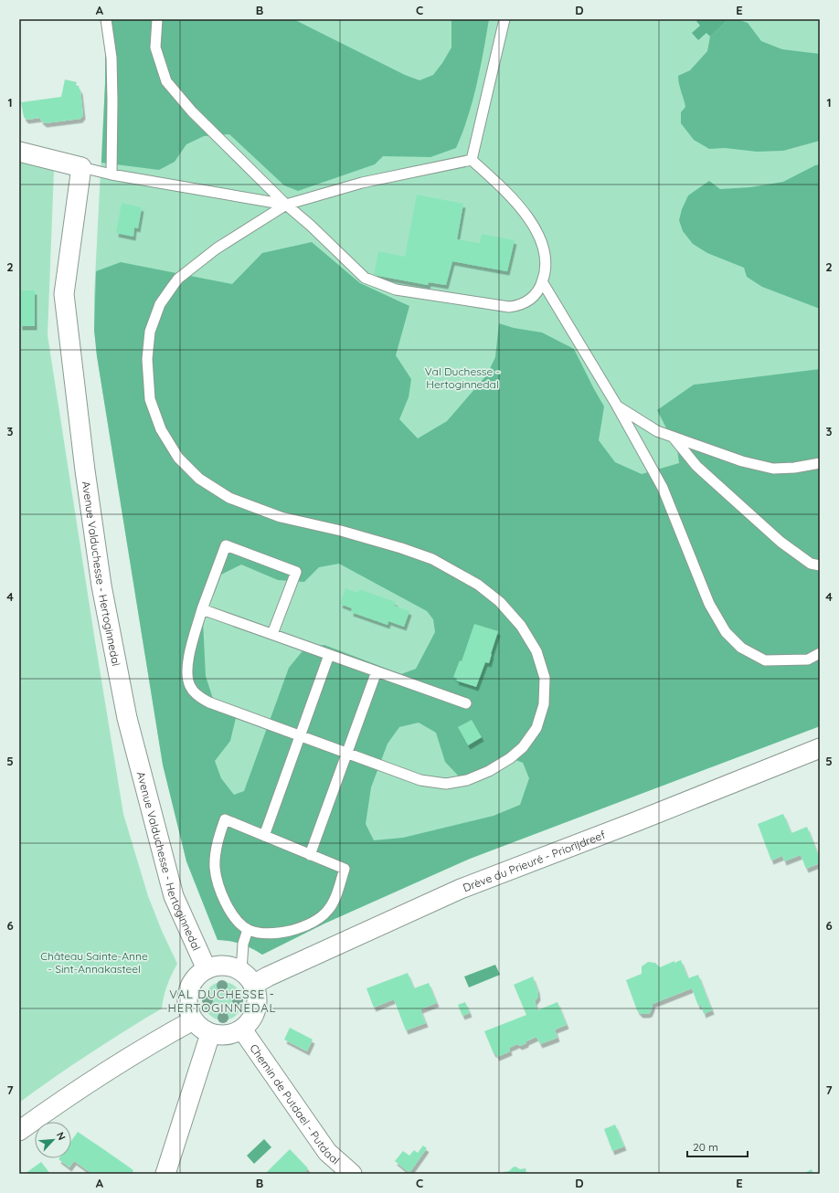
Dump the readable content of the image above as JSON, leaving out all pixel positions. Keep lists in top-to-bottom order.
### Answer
{
  "streets": {
    "street": ["Avenue Valduchesse - Hertoginnedal", "Drève du Prieuré - Priorijdreef", "Chemin de Putdael - Putdaal"]
  },
  "crossings": [
    ["Avenue Valduchesse - Hertoginnedal", "Drève du Prieuré - Priorijdreef"],
    ["Avenue Valduchesse - Hertoginnedal", "Chemin de Putdael - Putdaal"],
    ["Drève du Prieuré - Priorijdreef", "Chemin de Putdael - Putdaal"]
  ],
  "districts": ["VAL DUCHESSE - HERTOGINNEDAL"],
  "parks": ["Val Duchesse - Hertoginnedal", "Château Sainte-Anne - Sint-Annakasteel"],
  "scale_bar": "20 m",
  "north": "top right",
  "grid": {
    "columns": [
      "A",
      "B",
      "C",
      "D",
      "E"
    ],
    "rows": [
      "1",
      "2",
      "3",
      "4",
      "5",
      "6",
      "7"
    ]
  }
}
